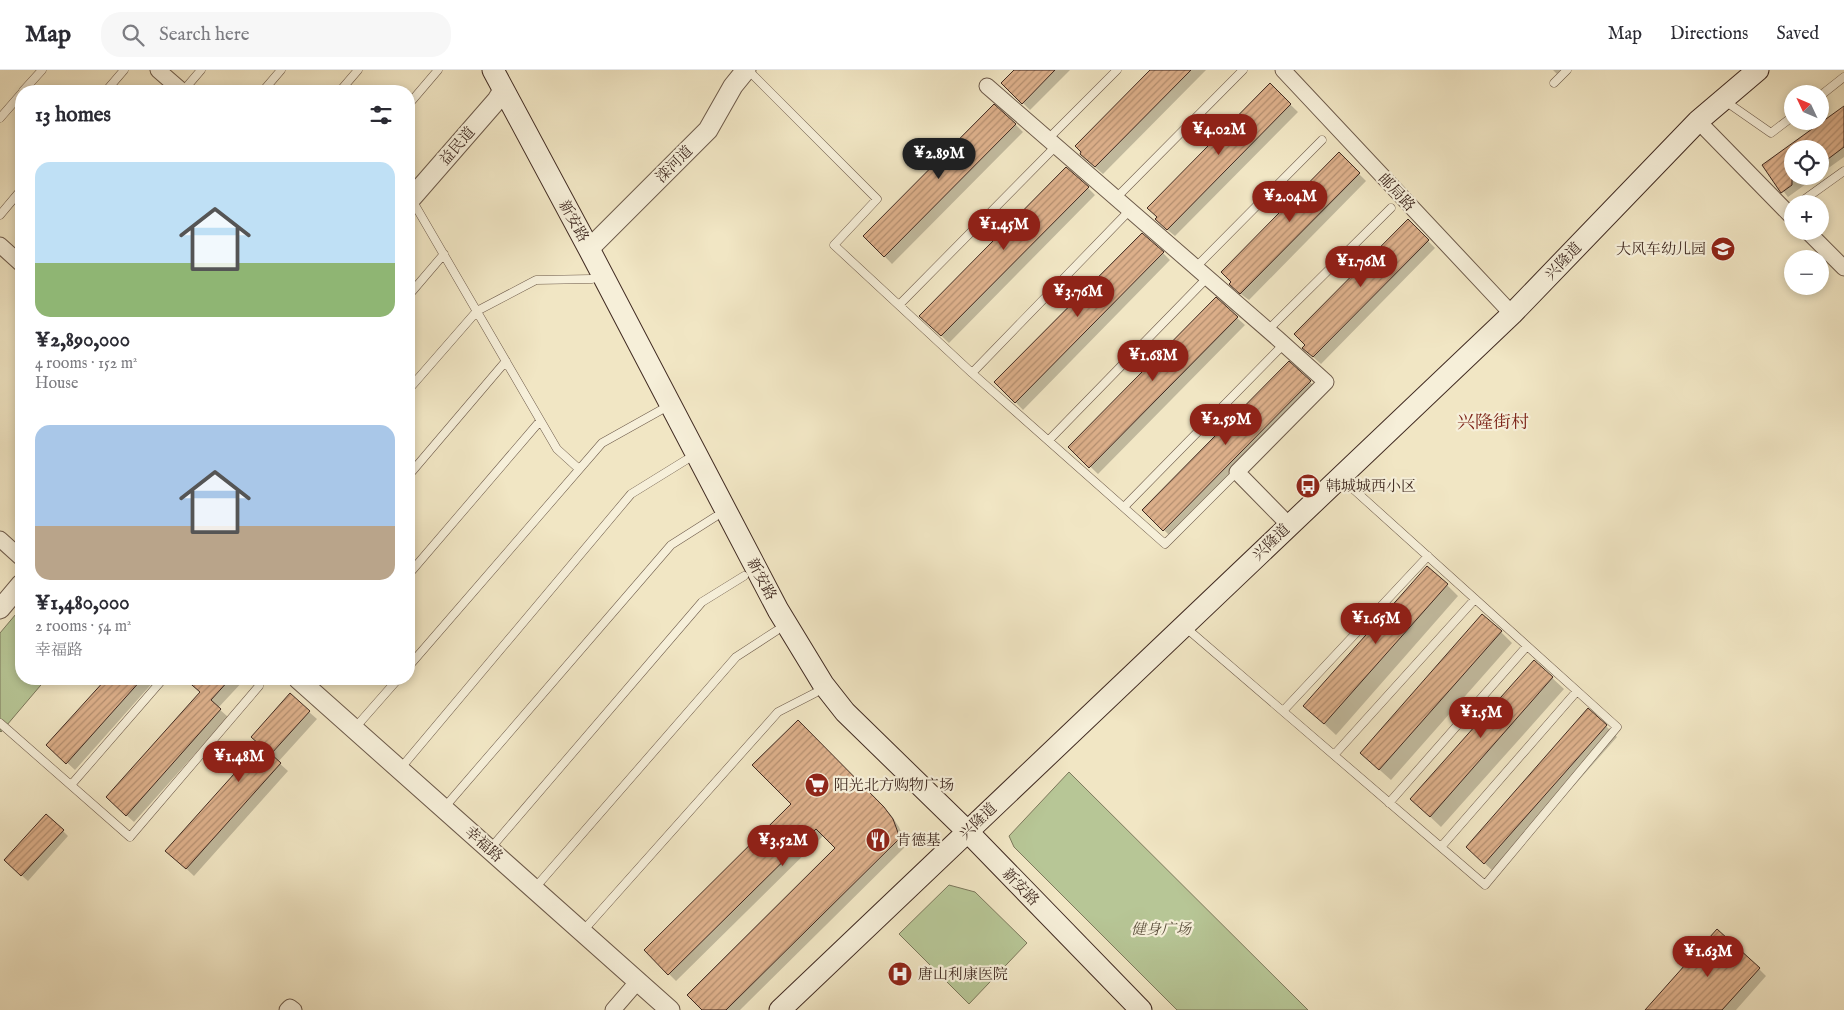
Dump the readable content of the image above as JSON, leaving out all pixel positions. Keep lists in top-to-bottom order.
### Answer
{
  "streets": {
    "main road": ["新安路", "兴隆道"],
    "street": [
      "益民道",
      "滦河道",
      "邮局路",
      "幸福路"
    ]
  },
  "crossings": [
    ["益民道", "新安路"],
    ["滦河道", "新安路"],
    ["邮局路", "兴隆道"],
    ["新安路", "兴隆道"]
  ],
  "districts": ["兴隆街村"],
  "parks": ["健身广场"],
  "places": {
    "school or university": ["大风车幼儿园"],
    "bus stop": ["韩城城西小区"],
    "supermarket": ["阳光北方购物广场"],
    "restaurant": ["肯德基"],
    "hospital": ["唐山利康医院"]
  },
  "north": "top left",
  "page": {
    "header": "Map",
    "search": "Search here",
    "nav": ["Map", "Directions", "Saved"],
    "map_buttons": ["+", "−"],
    "heading": "13 homes",
    "price": [
      "¥4.02M",
      "¥2.89M",
      "¥2.04M",
      "¥1.45M",
      "¥1.76M",
      "¥3.76M",
      "¥1.68M",
      "¥2.59M",
      "¥1.65M",
      "¥1.5M",
      "¥1.48M",
      "¥3.52M",
      "¥1.63M"
    ],
    "list": [
      {
        "name": "¥2,890,000",
        "note": "4 rooms · 152 m² · House"
      },
      {
        "name": "¥1,480,000",
        "note": "2 rooms · 54 m² · 幸福路"
      }
    ]
  }
}
